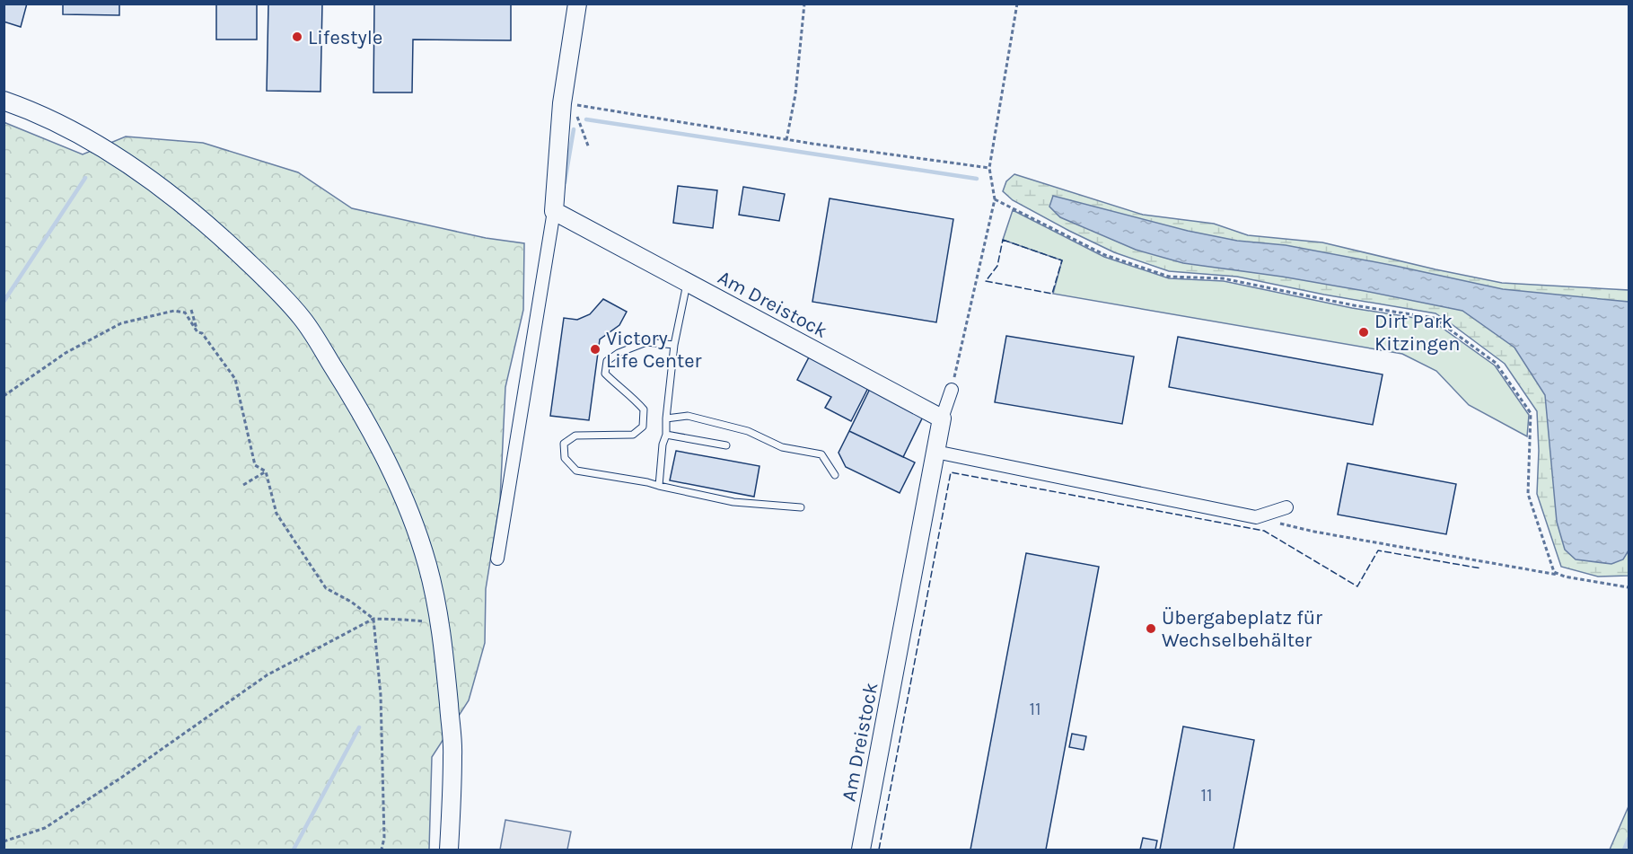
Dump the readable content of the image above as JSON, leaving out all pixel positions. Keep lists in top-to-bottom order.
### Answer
{
  "streets": {
    "street": ["Am Dreistock"]
  },
  "places": [
    "Lifestyle",
    "Dirt Park Kitzingen",
    "Victory Life Center",
    "Übergabeplatz für Wechselbehälter"
  ],
  "house_numbers": ["11", "11"]
}
